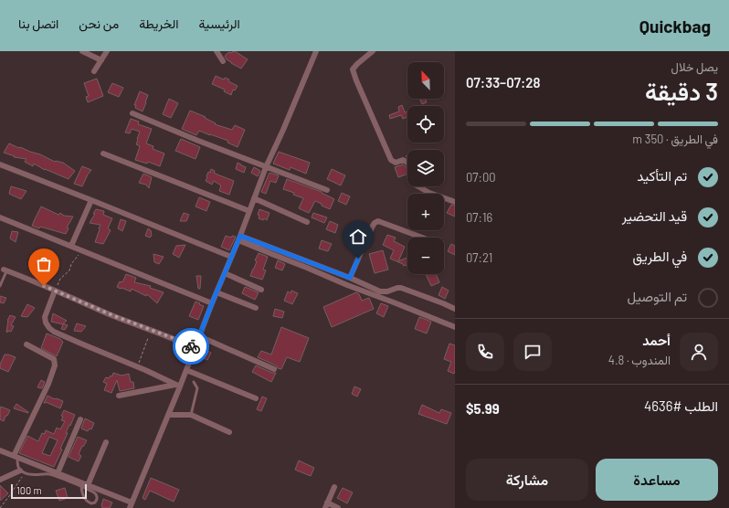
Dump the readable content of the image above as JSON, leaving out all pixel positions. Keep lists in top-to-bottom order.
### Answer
{
  "scale_bar": "100 m",
  "north": "top left",
  "page": {
    "header": "Quickbag",
    "nav": [
      "الرئيسية",
      "الخريطة",
      "من نحن",
      "اتصل بنا"
    ],
    "heading": ["3 دقيقة", "يصل خلال", "07:28–07:33"],
    "panel": [
      "أحمد",
      "المندوب · 4.8",
      "الطلب #4636",
      "$5.99"
    ],
    "map_buttons": ["+", "−"],
    "bar": "في الطريق · 350 m",
    "list": [
      ["تم التأكيد", "07:00"],
      ["قيد التحضير", "07:16"],
      ["في الطريق", "07:21"],
      "تم التوصيل"
    ],
    "buttons": ["مساعدة", "مشاركة"],
    "scale": "100 m"
  }
}
